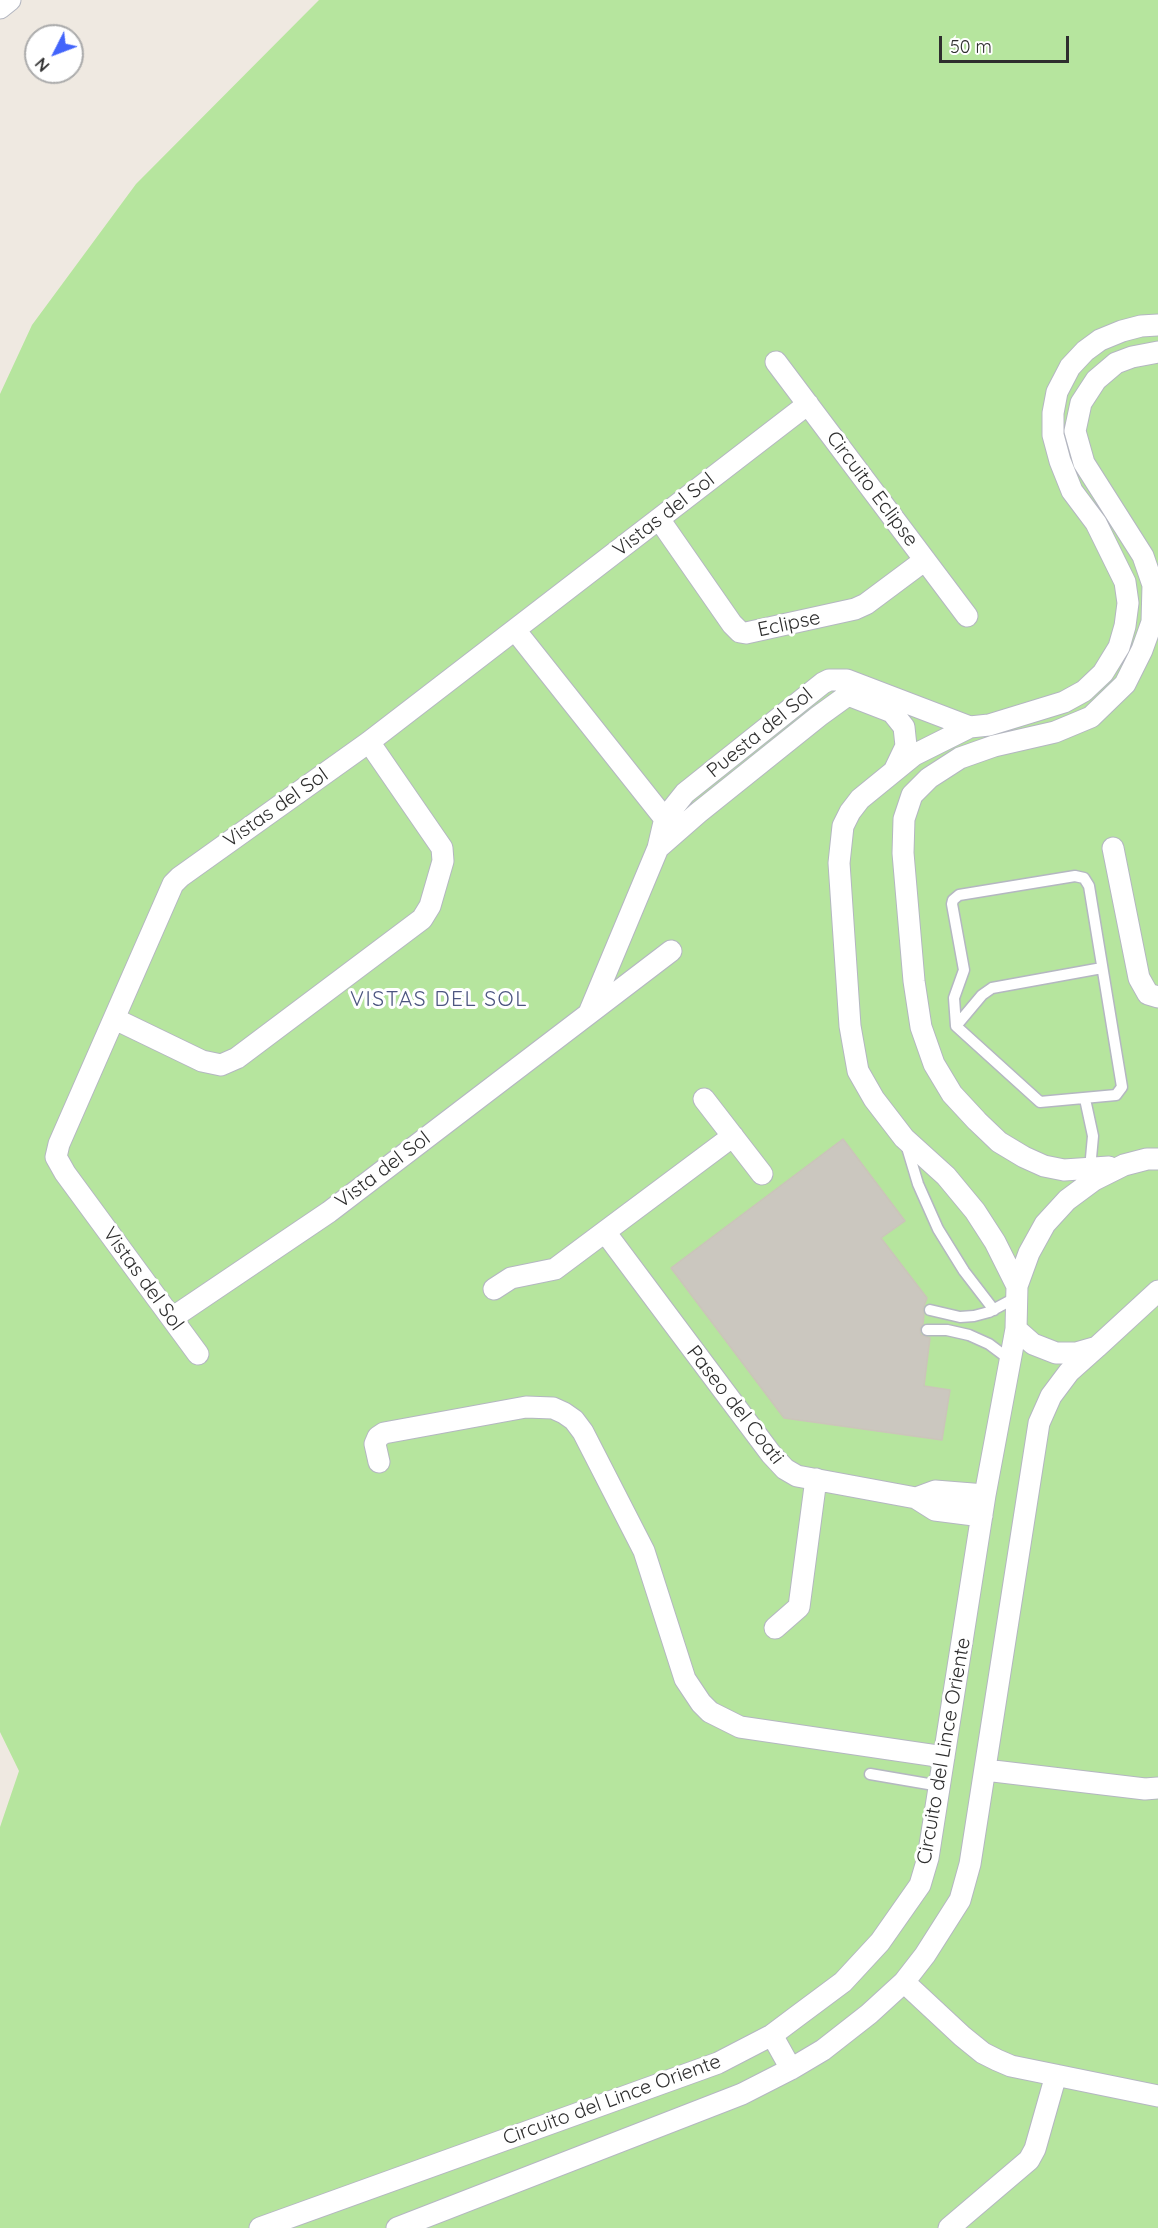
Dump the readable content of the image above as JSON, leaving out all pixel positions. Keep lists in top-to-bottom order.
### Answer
{
  "streets": {
    "street": [
      "Circuito Eclipse",
      "Vistas del Sol",
      "Eclipse",
      "Puesta del Sol",
      "Vista del Sol",
      "Paseo del Coati",
      "Circuito del Lince Oriente"
    ]
  },
  "crossings": [
    ["Circuito Eclipse", "Vistas del Sol"],
    ["Circuito Eclipse", "Eclipse"],
    ["Vistas del Sol", "Eclipse"],
    ["Vistas del Sol", "Vista del Sol"],
    ["Puesta del Sol", "Vista del Sol"],
    ["Paseo del Coati", "Circuito del Lince Oriente"]
  ],
  "districts": ["VISTAS DEL SOL"],
  "scale_bar": "50 m",
  "north": "bottom left"
}
